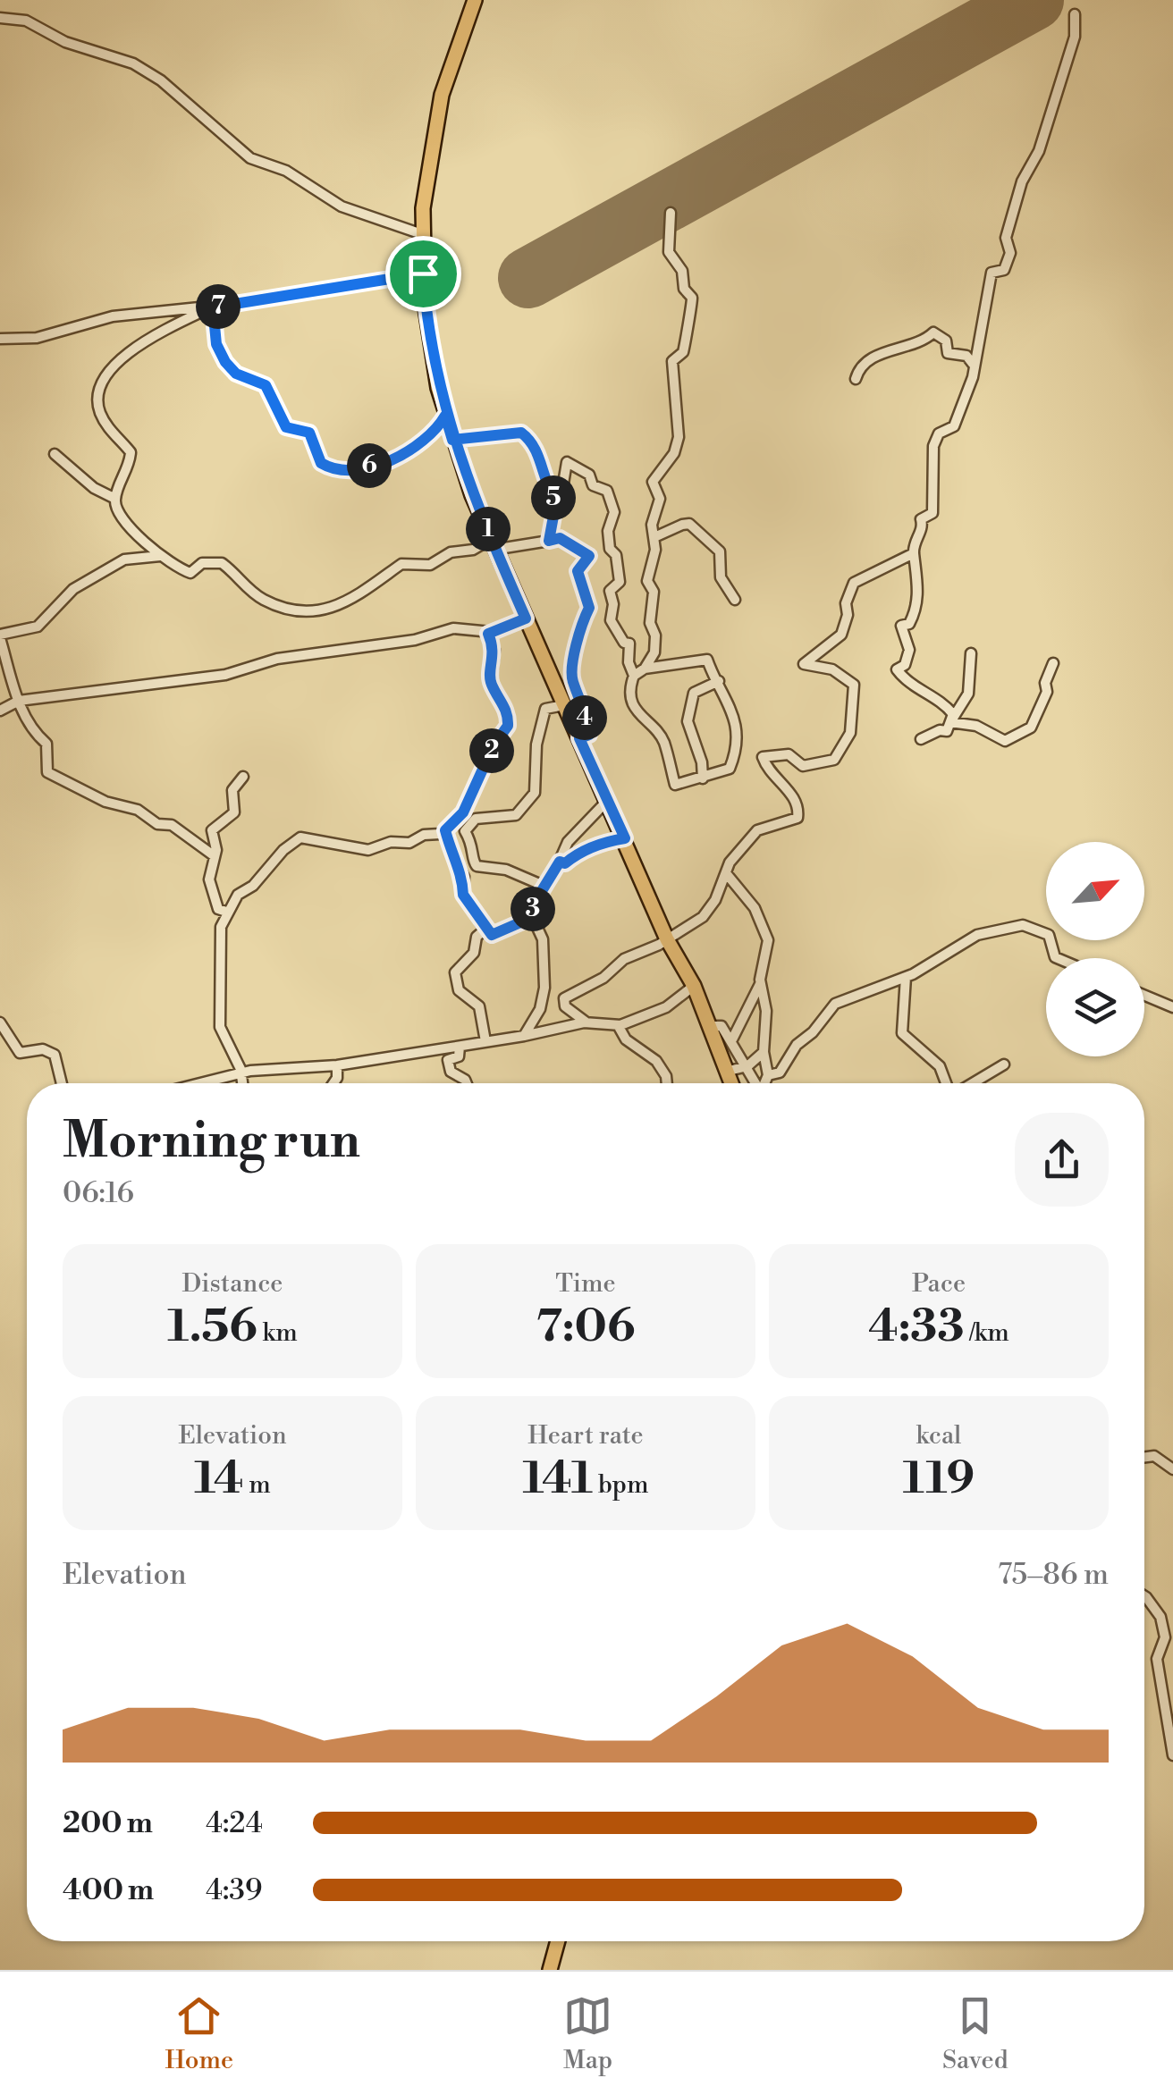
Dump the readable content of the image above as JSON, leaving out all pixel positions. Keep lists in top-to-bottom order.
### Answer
{
  "north": "top right",
  "page": {
    "pins": [
      "7",
      "6",
      "5",
      "1",
      "4",
      "2",
      "3"
    ],
    "heading": ["Morning run", "06:16"],
    "stats": [
      ["Distance", "1.56 km"],
      ["Time", "7:06"],
      ["Pace", "4:33 /km"],
      ["Elevation", "14 m"],
      ["Heart rate", "141 bpm"],
      ["kcal", "119"]
    ],
    "chart": ["Elevation", "75–86 m"],
    "list": [
      {
        "name": "200 m",
        "note": "4:24"
      },
      {
        "name": "400 m",
        "note": "4:39"
      }
    ],
    "tabs": ["Home", "Map", "Saved"]
  }
}
